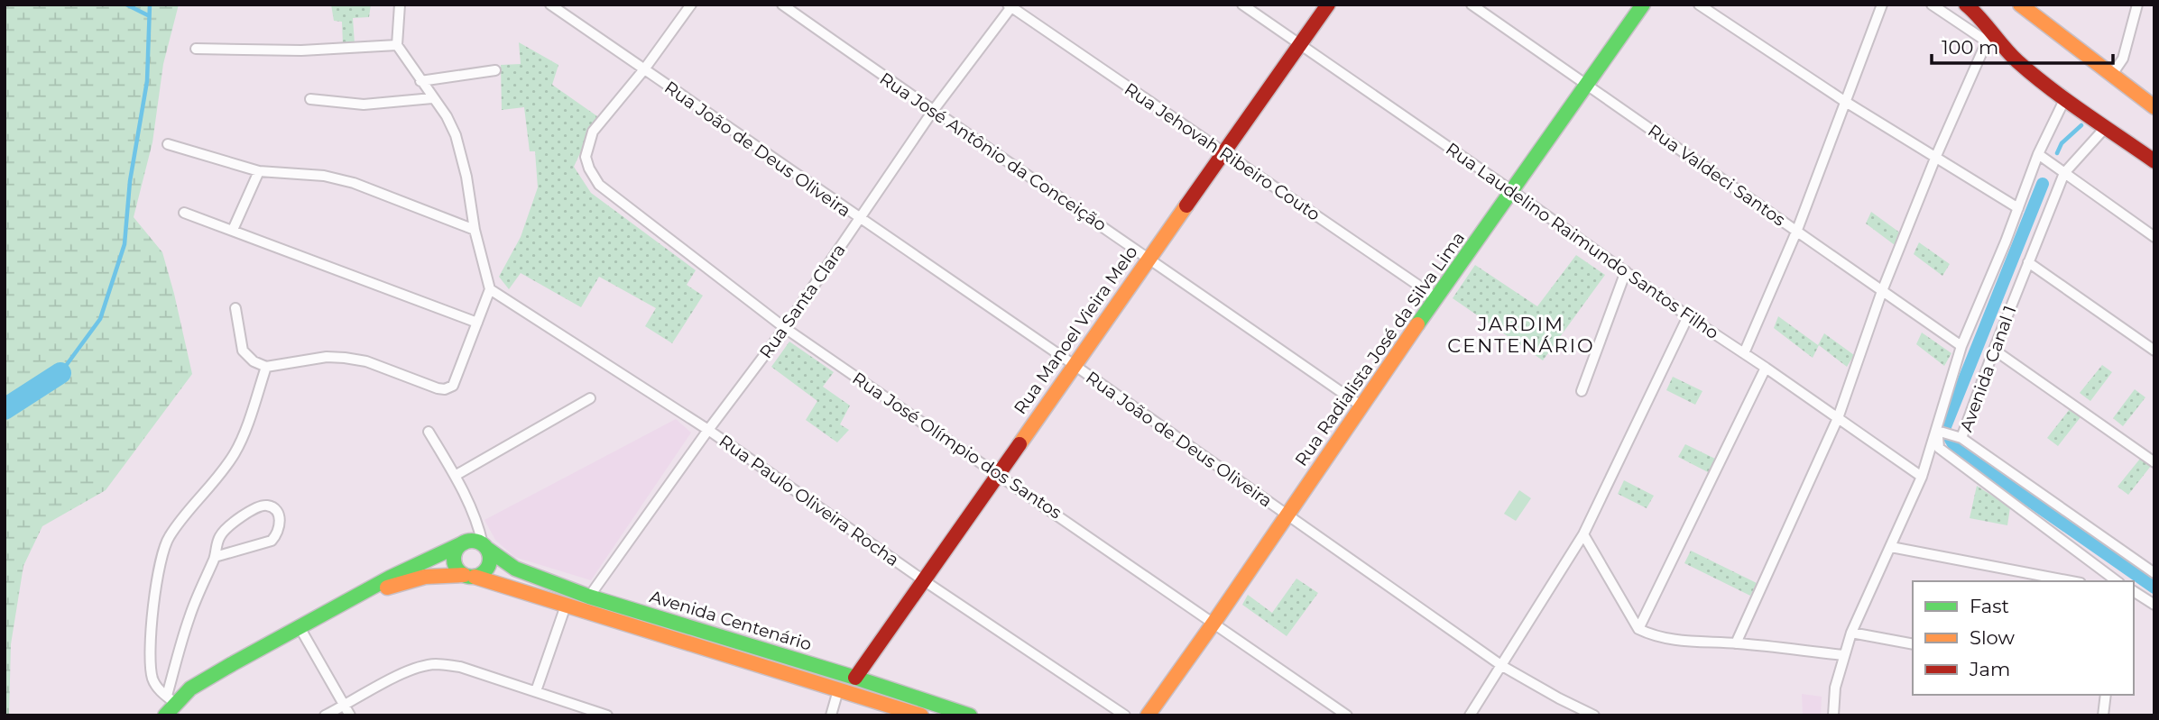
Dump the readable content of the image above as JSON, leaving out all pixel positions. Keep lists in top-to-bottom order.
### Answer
{
  "streets": {
    "street": [
      "Rua João de Deus Oliveira",
      "Rua José Antônio da Conceição",
      "Rua Jehovah Ribeiro Couto",
      "Rua Valdeci Santos",
      "Rua Laudelino Raimundo Santos Filho",
      "Rua Santa Clara",
      "Rua Manoel Vieira Melo",
      "Rua Radialista José da Silva Lima",
      "Avenida Canal 1",
      "Rua José Olímpio dos Santos",
      "Rua Paulo Oliveira Rocha",
      "Avenida Centenário"
    ]
  },
  "crossings": [
    ["Rua João de Deus Oliveira", "Rua Santa Clara"],
    ["Rua João de Deus Oliveira", "Rua Manoel Vieira Melo"],
    ["Rua João de Deus Oliveira", "Rua Radialista José da Silva Lima"],
    ["Rua João de Deus Oliveira", "Rua José Olímpio dos Santos"],
    ["Rua José Antônio da Conceição", "Rua Santa Clara"],
    ["Rua José Antônio da Conceição", "Rua Manoel Vieira Melo"],
    ["Rua José Antônio da Conceição", "Rua Radialista José da Silva Lima"],
    ["Rua Jehovah Ribeiro Couto", "Rua Santa Clara"],
    ["Rua Jehovah Ribeiro Couto", "Rua Manoel Vieira Melo"],
    ["Rua Jehovah Ribeiro Couto", "Rua Radialista José da Silva Lima"],
    ["Rua Valdeci Santos", "Rua Radialista José da Silva Lima"],
    ["Rua Laudelino Raimundo Santos Filho", "Rua Manoel Vieira Melo"],
    ["Rua Laudelino Raimundo Santos Filho", "Rua Radialista José da Silva Lima"],
    ["Rua Santa Clara", "Rua José Olímpio dos Santos"],
    ["Rua Santa Clara", "Rua Paulo Oliveira Rocha"],
    ["Rua Santa Clara", "Avenida Centenário"],
    ["Rua Manoel Vieira Melo", "Rua José Olímpio dos Santos"],
    ["Rua Manoel Vieira Melo", "Rua Paulo Oliveira Rocha"],
    ["Rua Manoel Vieira Melo", "Avenida Centenário"],
    ["Rua Radialista José da Silva Lima", "Rua José Olímpio dos Santos"]
  ],
  "districts": ["JARDIM CENTENÁRIO"],
  "legend": ["Fast", "Slow", "Jam"],
  "scale_bar": "100 m"
}
